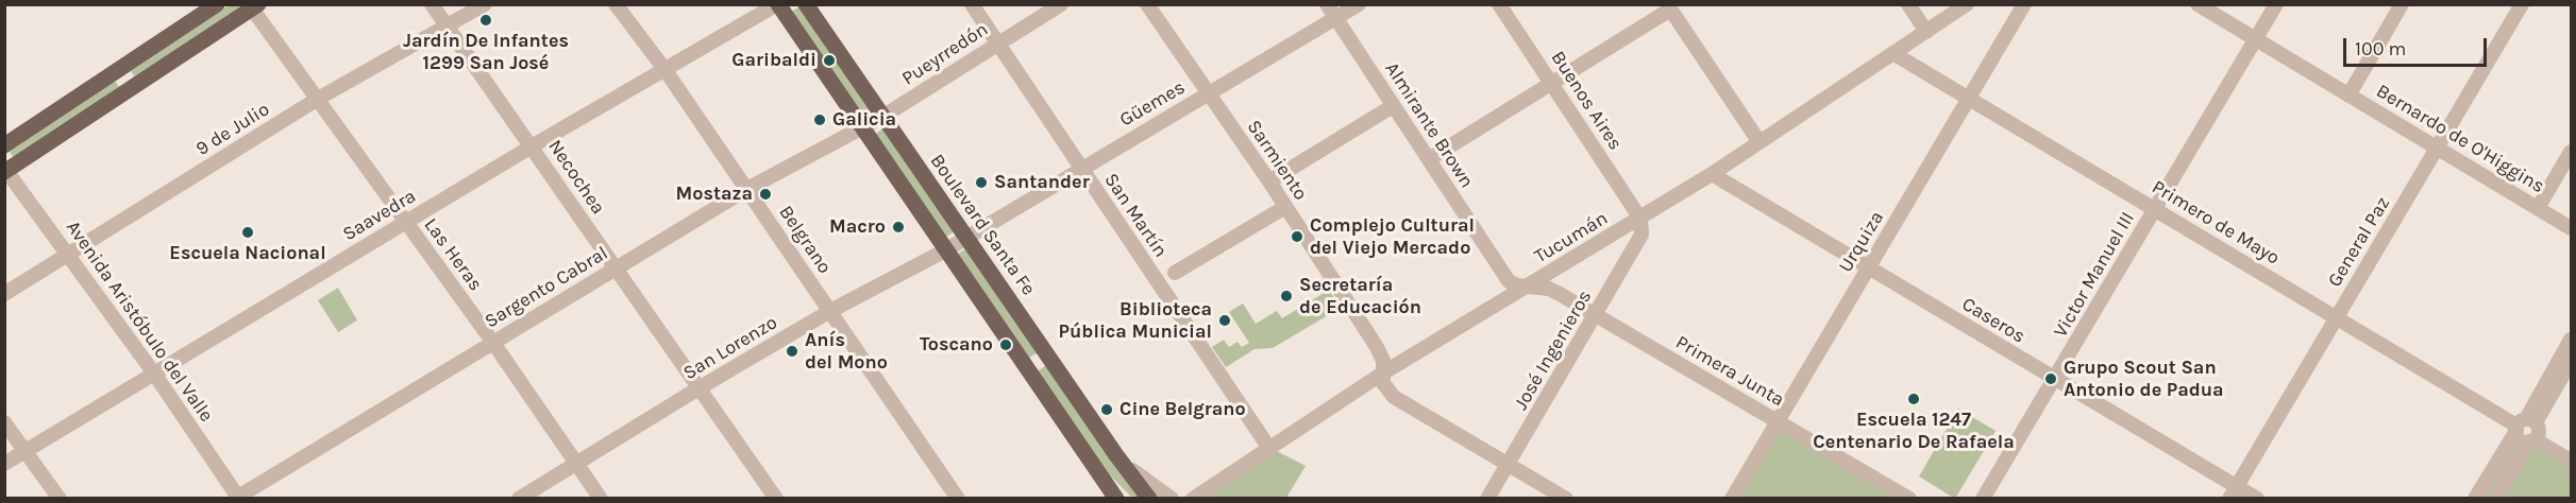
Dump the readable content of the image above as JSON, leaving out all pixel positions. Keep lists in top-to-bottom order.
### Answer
{
  "streets": {
    "main road": ["Boulevard Santa Fe"],
    "street": [
      "Pueyrredón",
      "Buenos Aires",
      "Güemes",
      "Almirante Brown",
      "9 de Julio",
      "Bernardo de O'Higgins",
      "Sarmiento",
      "Necochea",
      "Saavedra",
      "San Martín",
      "Primero de Mayo",
      "Tucumán",
      "Belgrano",
      "Urquiza",
      "General Paz",
      "Las Heras",
      "Victor Manuel III",
      "Sargento Cabral",
      "Caseros",
      "Avenida Aristóbulo del Valle",
      "San Lorenzo",
      "José Ingenieros",
      "Primera Junta"
    ]
  },
  "crossings": [
    ["Pueyrredón", "San Martín"],
    ["Pueyrredón", "Boulevard Santa Fe"],
    ["Pueyrredón", "Sargento Cabral"],
    ["Buenos Aires", "Tucumán"],
    ["Buenos Aires", "José Ingenieros"],
    ["Güemes", "Almirante Brown"],
    ["Güemes", "Sarmiento"],
    ["Güemes", "San Martín"],
    ["Güemes", "Boulevard Santa Fe"],
    ["Güemes", "San Lorenzo"],
    ["Almirante Brown", "Tucumán"],
    ["Almirante Brown", "Primera Junta"],
    ["9 de Julio", "Necochea"],
    ["9 de Julio", "Las Heras"],
    ["9 de Julio", "Avenida Aristóbulo del Valle"],
    ["Bernardo de O'Higgins", "General Paz"],
    ["Bernardo de O'Higgins", "Victor Manuel III"],
    ["Sarmiento", "Tucumán"],
    ["Sarmiento", "José Ingenieros"],
    ["Necochea", "Saavedra"],
    ["Necochea", "Sargento Cabral"],
    ["Necochea", "San Lorenzo"],
    ["Saavedra", "Belgrano"],
    ["Saavedra", "Las Heras"],
    ["Saavedra", "Avenida Aristóbulo del Valle"],
    ["San Martín", "Tucumán"],
    ["Primero de Mayo", "Tucumán"],
    ["Primero de Mayo", "Urquiza"],
    ["Primero de Mayo", "General Paz"],
    ["Primero de Mayo", "Victor Manuel III"],
    ["Boulevard Santa Fe", "Sargento Cabral"],
    ["Boulevard Santa Fe", "San Lorenzo"],
    ["Tucumán", "Caseros"],
    ["Tucumán", "José Ingenieros"],
    ["Tucumán", "Primera Junta"],
    ["Belgrano", "Sargento Cabral"],
    ["Belgrano", "San Lorenzo"],
    ["Urquiza", "Caseros"],
    ["Urquiza", "Primera Junta"],
    ["General Paz", "Caseros"],
    ["Las Heras", "Sargento Cabral"],
    ["Las Heras", "San Lorenzo"],
    ["Victor Manuel III", "Caseros"],
    ["Sargento Cabral", "Avenida Aristóbulo del Valle"],
    ["José Ingenieros", "Primera Junta"]
  ],
  "places": [
    "Jardín De Infantes 1299 San José",
    "Garibaldi",
    "Galicia",
    "Santander",
    "Mostaza",
    "Macro",
    "Escuela Nacional",
    "Complejo Cultural del Viejo Mercado",
    "Secretaría de Educación",
    "Biblioteca Pública Municial",
    "Toscano",
    "Anís del Mono",
    "Grupo Scout San Antonio de Padua",
    "Escuela 1247 Centenario De Rafaela",
    "Cine Belgrano"
  ],
  "scale_bar": "100 m"
}
